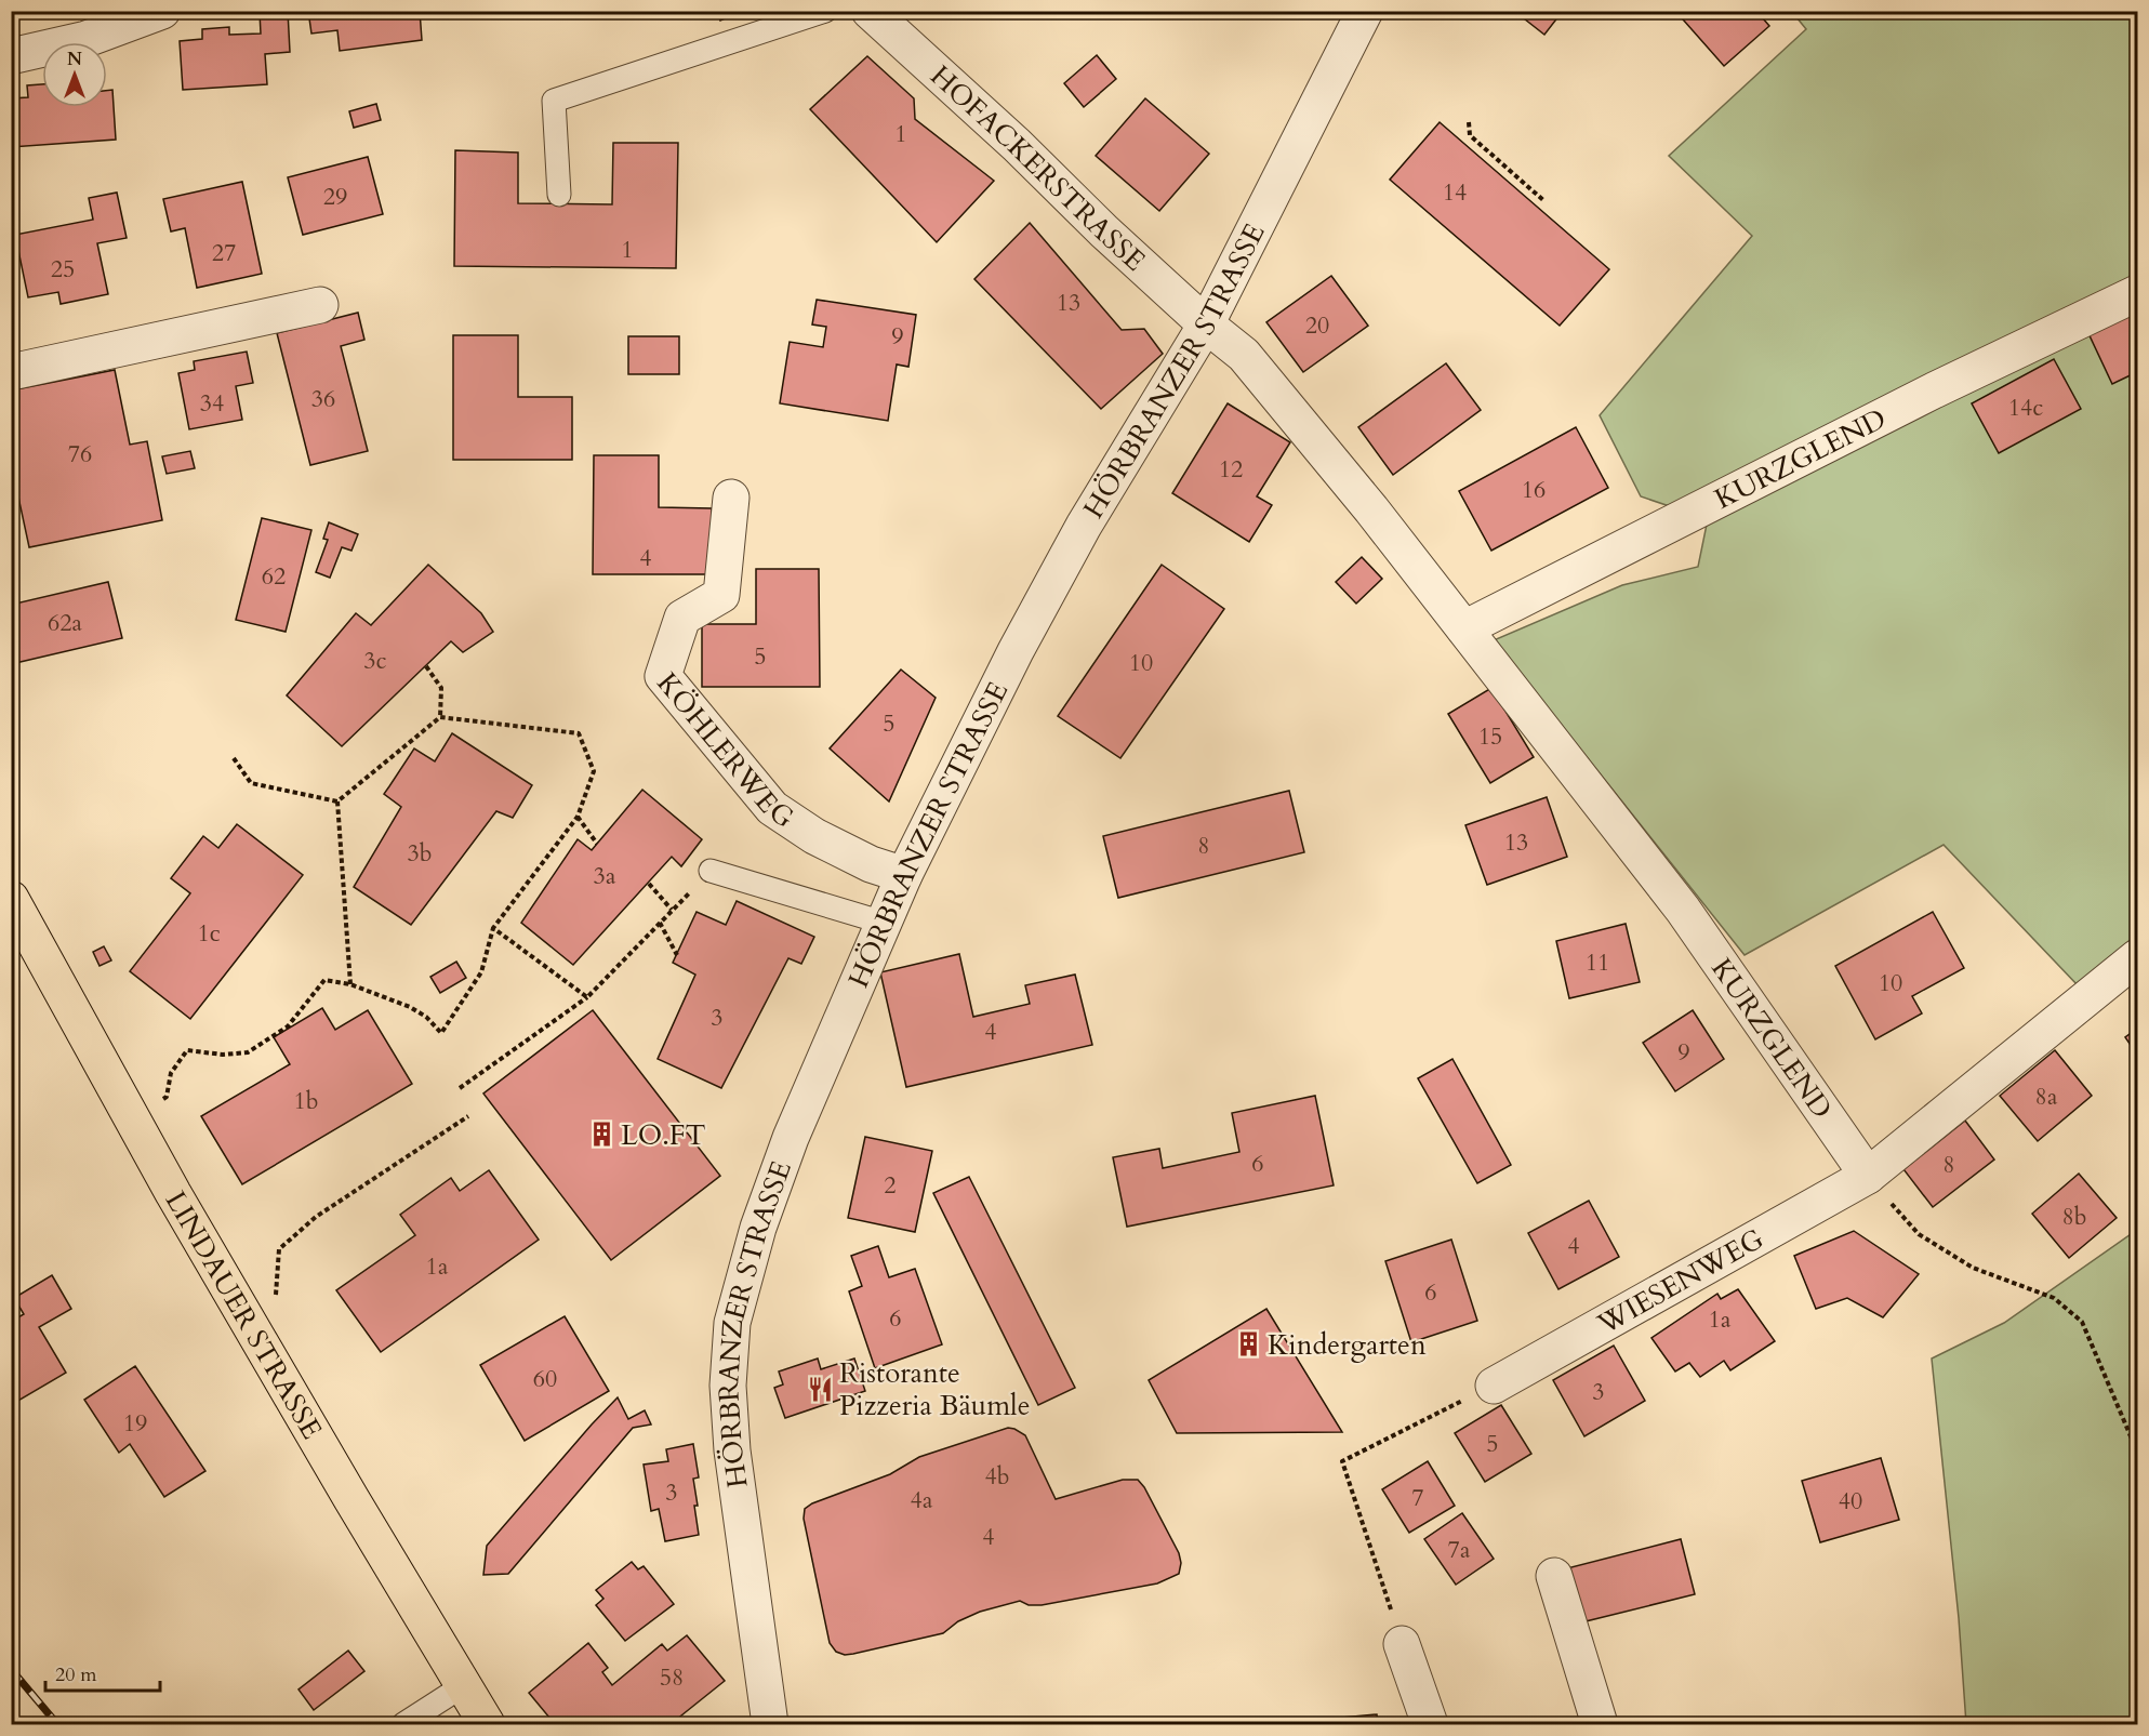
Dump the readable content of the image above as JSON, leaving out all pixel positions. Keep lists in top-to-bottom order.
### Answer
{
  "streets": {
    "main road": ["LINDAUER STRASSE"],
    "street": [
      "HOFACKERSTRASSE",
      "HÖRBRANZER STRASSE",
      "KURZGLEND",
      "KÖHLERWEG",
      "WIESENWEG"
    ]
  },
  "crossings": [
    ["HOFACKERSTRASSE", "HÖRBRANZER STRASSE"],
    ["HOFACKERSTRASSE", "KURZGLEND"],
    ["HÖRBRANZER STRASSE", "KURZGLEND"],
    ["HÖRBRANZER STRASSE", "KÖHLERWEG"],
    ["KURZGLEND", "WIESENWEG"]
  ],
  "places": {
    "building": ["LO.FT", "Kindergarten"],
    "restaurant": ["Ristorante Pizzeria Bäumle"]
  },
  "house_numbers": [
    "1",
    "14",
    "29",
    "1",
    "27",
    "25",
    "13",
    "20",
    "9",
    "36",
    "34",
    "14c",
    "76",
    "12",
    "16",
    "4",
    "62",
    "62a",
    "5",
    "3c",
    "10",
    "5",
    "15",
    "13",
    "8",
    "3b",
    "3a",
    "1с",
    "11",
    "10",
    "3",
    "4",
    "9",
    "8a",
    "1b",
    "6",
    "8",
    "2",
    "8b",
    "4",
    "1a",
    "6",
    "6",
    "1a",
    "60",
    "3",
    "19",
    "5",
    "4b",
    "3",
    "7",
    "4a",
    "40",
    "4",
    "7a",
    "58"
  ],
  "scale_bar": "20 m",
  "north": "top"
}
